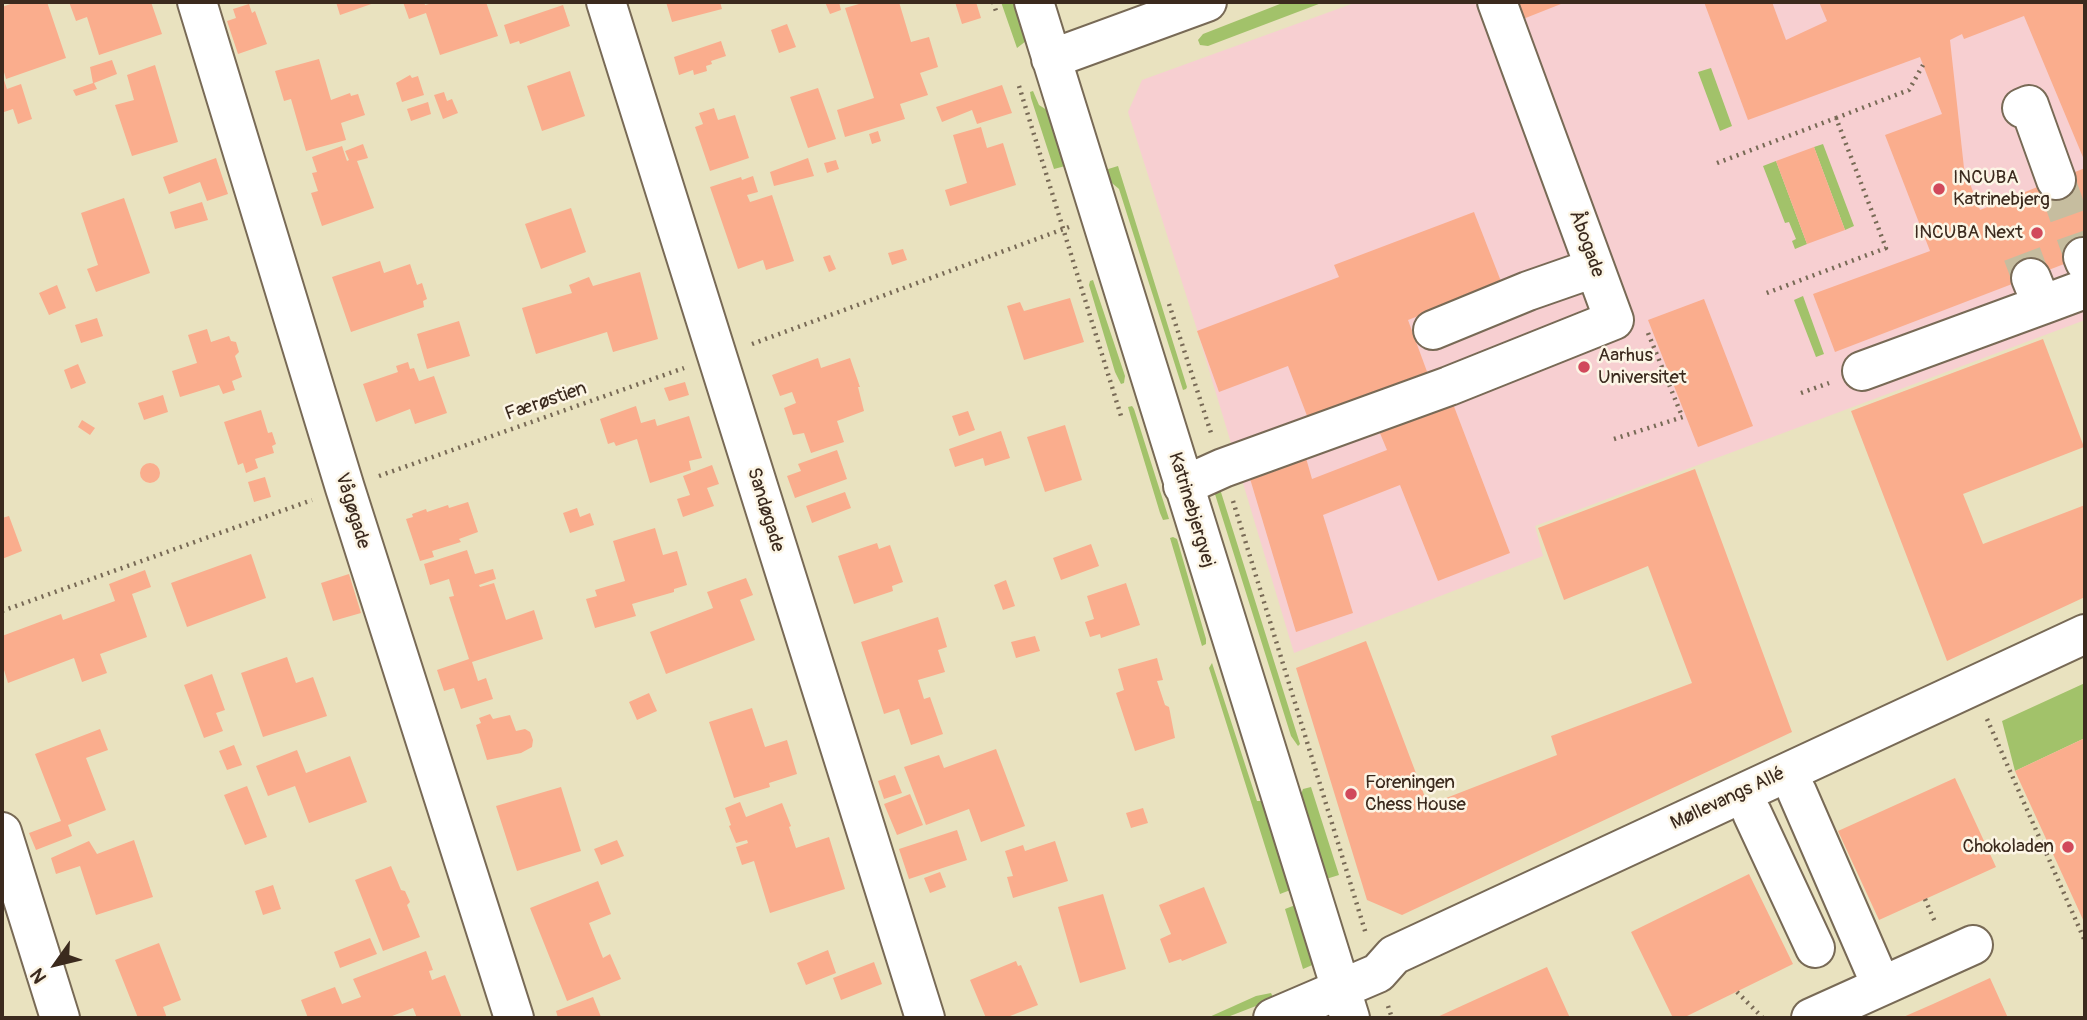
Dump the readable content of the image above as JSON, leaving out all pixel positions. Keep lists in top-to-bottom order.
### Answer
{
  "streets": {
    "street": [
      "Åbogade",
      "Sandøgade",
      "Katrinebjergvej",
      "Vågøgade",
      "Møllevangs Allé"
    ],
    "path": ["Færøstien"]
  },
  "crossings": [
    ["Åbogade", "Katrinebjergvej"],
    ["Færøstien", "Sandøgade"],
    ["Færøstien", "Katrinebjergvej"],
    ["Færøstien", "Vågøgade"],
    ["Katrinebjergvej", "Møllevangs Allé"]
  ],
  "places": [
    "INCUBA Katrinebjerg",
    "INCUBA Next",
    "Aarhus Universitet",
    "Foreningen Chess House",
    "Chokoladen"
  ],
  "north": "bottom left"
}
